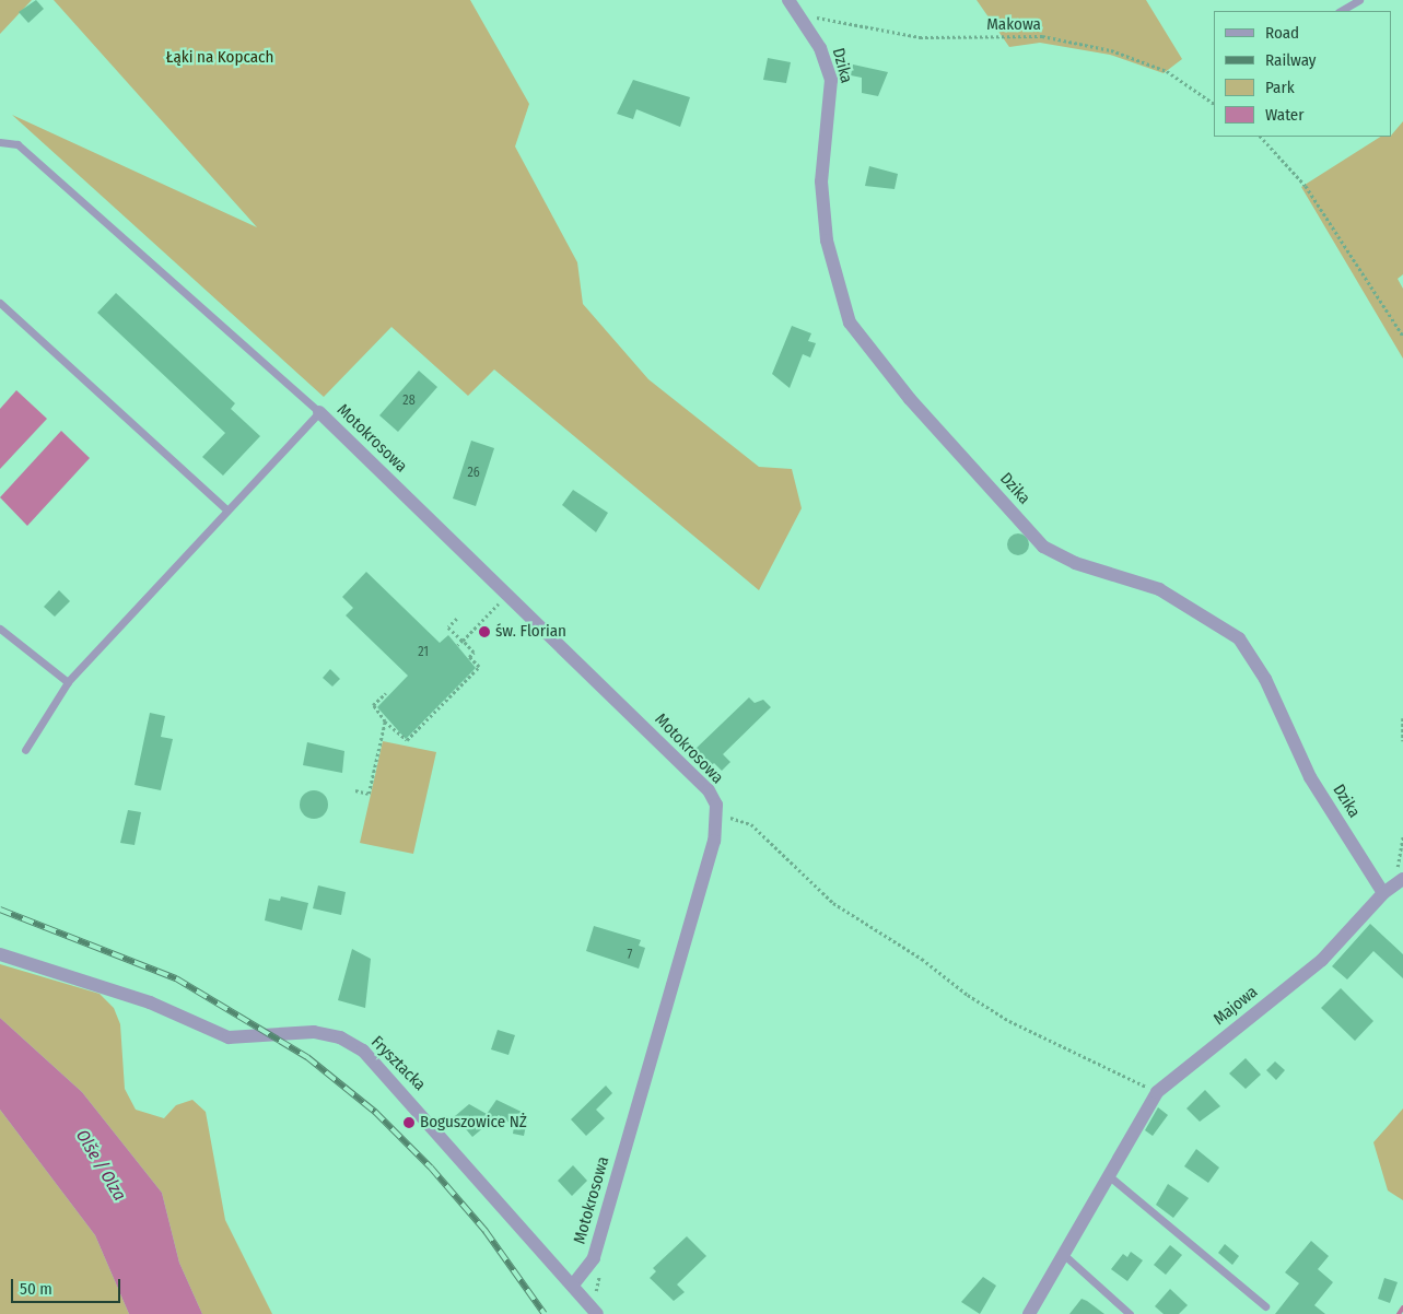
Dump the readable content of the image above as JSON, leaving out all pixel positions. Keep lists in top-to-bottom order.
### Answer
{
  "streets": {
    "street": [
      "Dzika",
      "Motokrosowa",
      "Majowa",
      "Frysztacka"
    ],
    "path": ["Makowa"]
  },
  "crossings": [
    ["Makowa", "Dzika"],
    ["Dzika", "Majowa"],
    ["Motokrosowa", "Frysztacka"]
  ],
  "water": ["Olše / Olza"],
  "parks": ["Łąki na Kopcach"],
  "places": ["św. Florian", "Boguszowice NŻ"],
  "house_numbers": [
    "28",
    "26",
    "21",
    "7"
  ],
  "legend": [
    "Road",
    "Railway",
    "Park",
    "Water"
  ],
  "scale_bar": "50 m"
}
